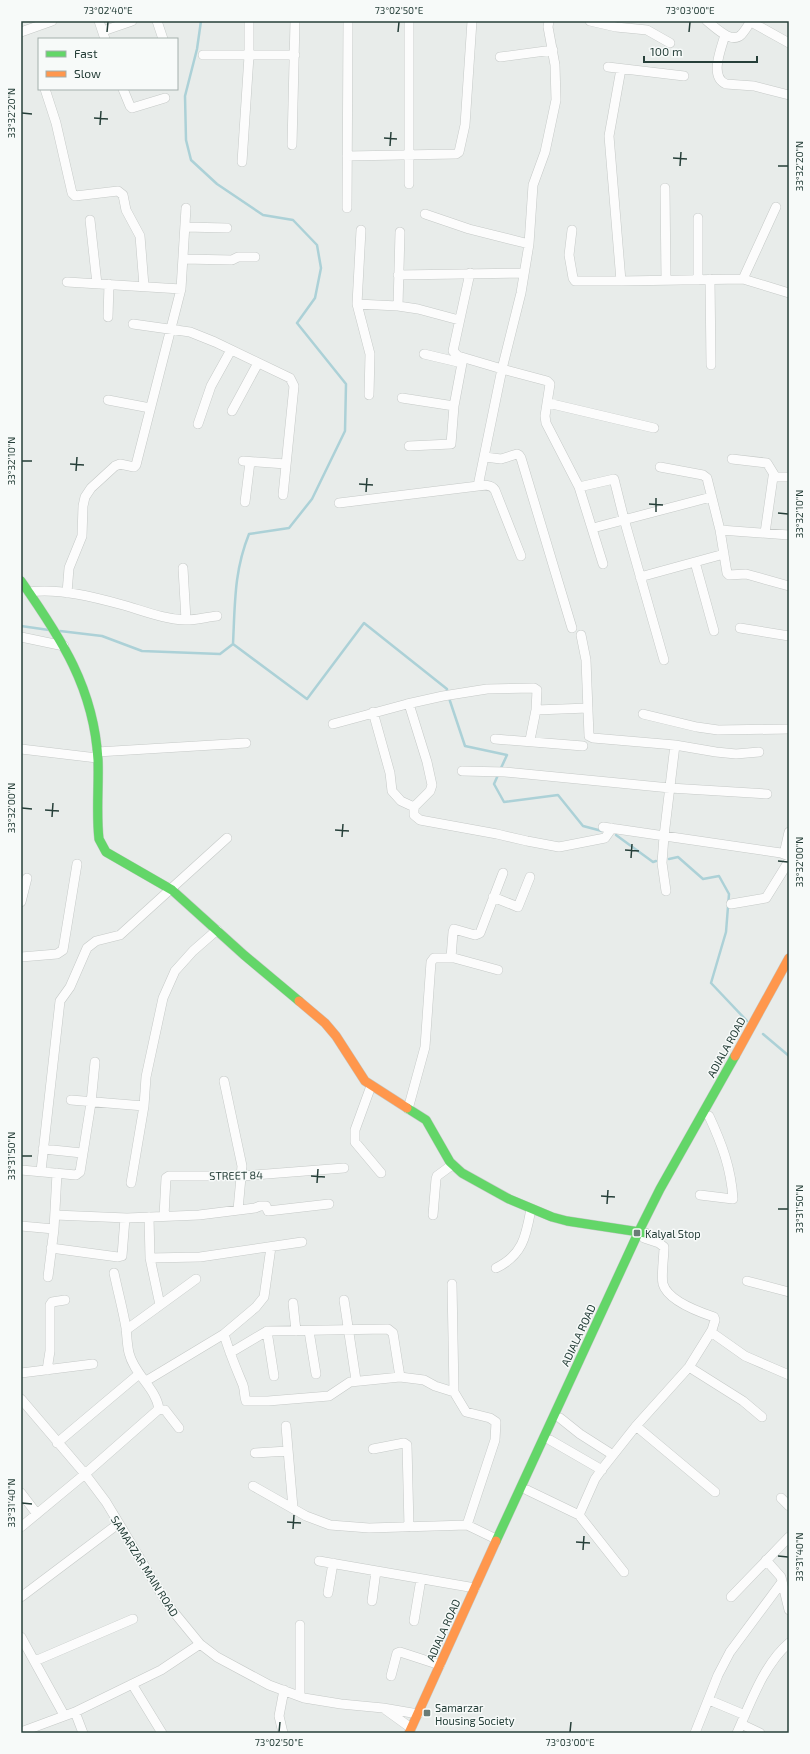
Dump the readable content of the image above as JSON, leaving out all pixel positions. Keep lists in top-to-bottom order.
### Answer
{
  "streets": {
    "main road": ["ADIALA ROAD"],
    "street": ["STREET 84", "SAMARZAR MAIN ROAD"]
  },
  "crossings": [
    ["ADIALA ROAD", "SAMARZAR MAIN ROAD"]
  ],
  "places": {
    "transit": ["Kalyal Stop", "Samarzar Housing Society"]
  },
  "legend": ["Fast", "Slow"],
  "scale_bar": "100 m",
  "coordinates": [
    "73°02'40\"E",
    "73°02'50\"E",
    "73°03'00\"E",
    "33°32'20\"N",
    "33°32'10\"N",
    "33°32'00\"N",
    "33°31'50\"N",
    "33°31'40\"N"
  ]
}
